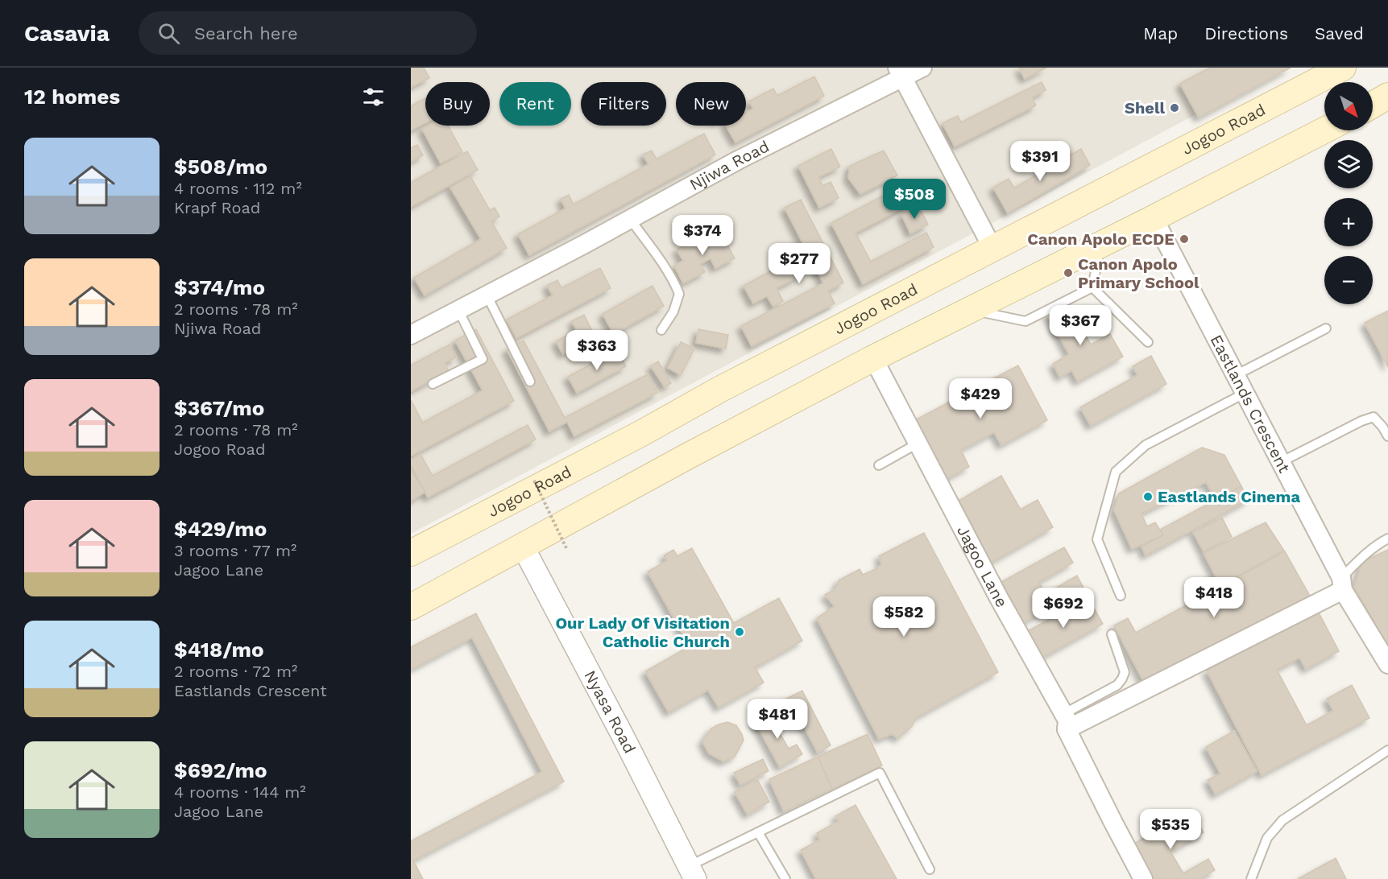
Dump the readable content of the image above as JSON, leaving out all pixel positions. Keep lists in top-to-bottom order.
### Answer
{
  "streets": {
    "main road": ["Jogoo Road"],
    "street": [
      "Njiwa Road",
      "Eastlands Crescent",
      "Jagoo Lane",
      "Nyasa Road"
    ]
  },
  "places": [
    "Shell",
    "Canon Apolo ECDE",
    "Canon Apolo Primary School",
    "Eastlands Cinema",
    "Our Lady Of Visitation Catholic Church"
  ],
  "north": "bottom right",
  "page": {
    "header": "Casavia",
    "search": "Search here",
    "nav": ["Map", "Directions", "Saved"],
    "heading": "12 homes",
    "map_buttons": ["+", "−"],
    "chip": [
      "Buy",
      "Rent",
      "Filters",
      "New"
    ],
    "list": [
      {
        "name": "$508/mo",
        "note": "4 rooms · 112 m² · Krapf Road"
      },
      {
        "name": "$374/mo",
        "note": "2 rooms · 78 m² · Njiwa Road"
      },
      {
        "name": "$367/mo",
        "note": "2 rooms · 78 m² · Jogoo Road"
      },
      {
        "name": "$429/mo",
        "note": "3 rooms · 77 m² · Jagoo Lane"
      },
      {
        "name": "$418/mo",
        "note": "2 rooms · 72 m² · Eastlands Crescent"
      },
      {
        "name": "$692/mo",
        "note": "4 rooms · 144 m² · Jagoo Lane"
      }
    ],
    "price": [
      "$391",
      "$508",
      "$374",
      "$277",
      "$367",
      "$363",
      "$429",
      "$418",
      "$692",
      "$582",
      "$481",
      "$535"
    ]
  }
}
